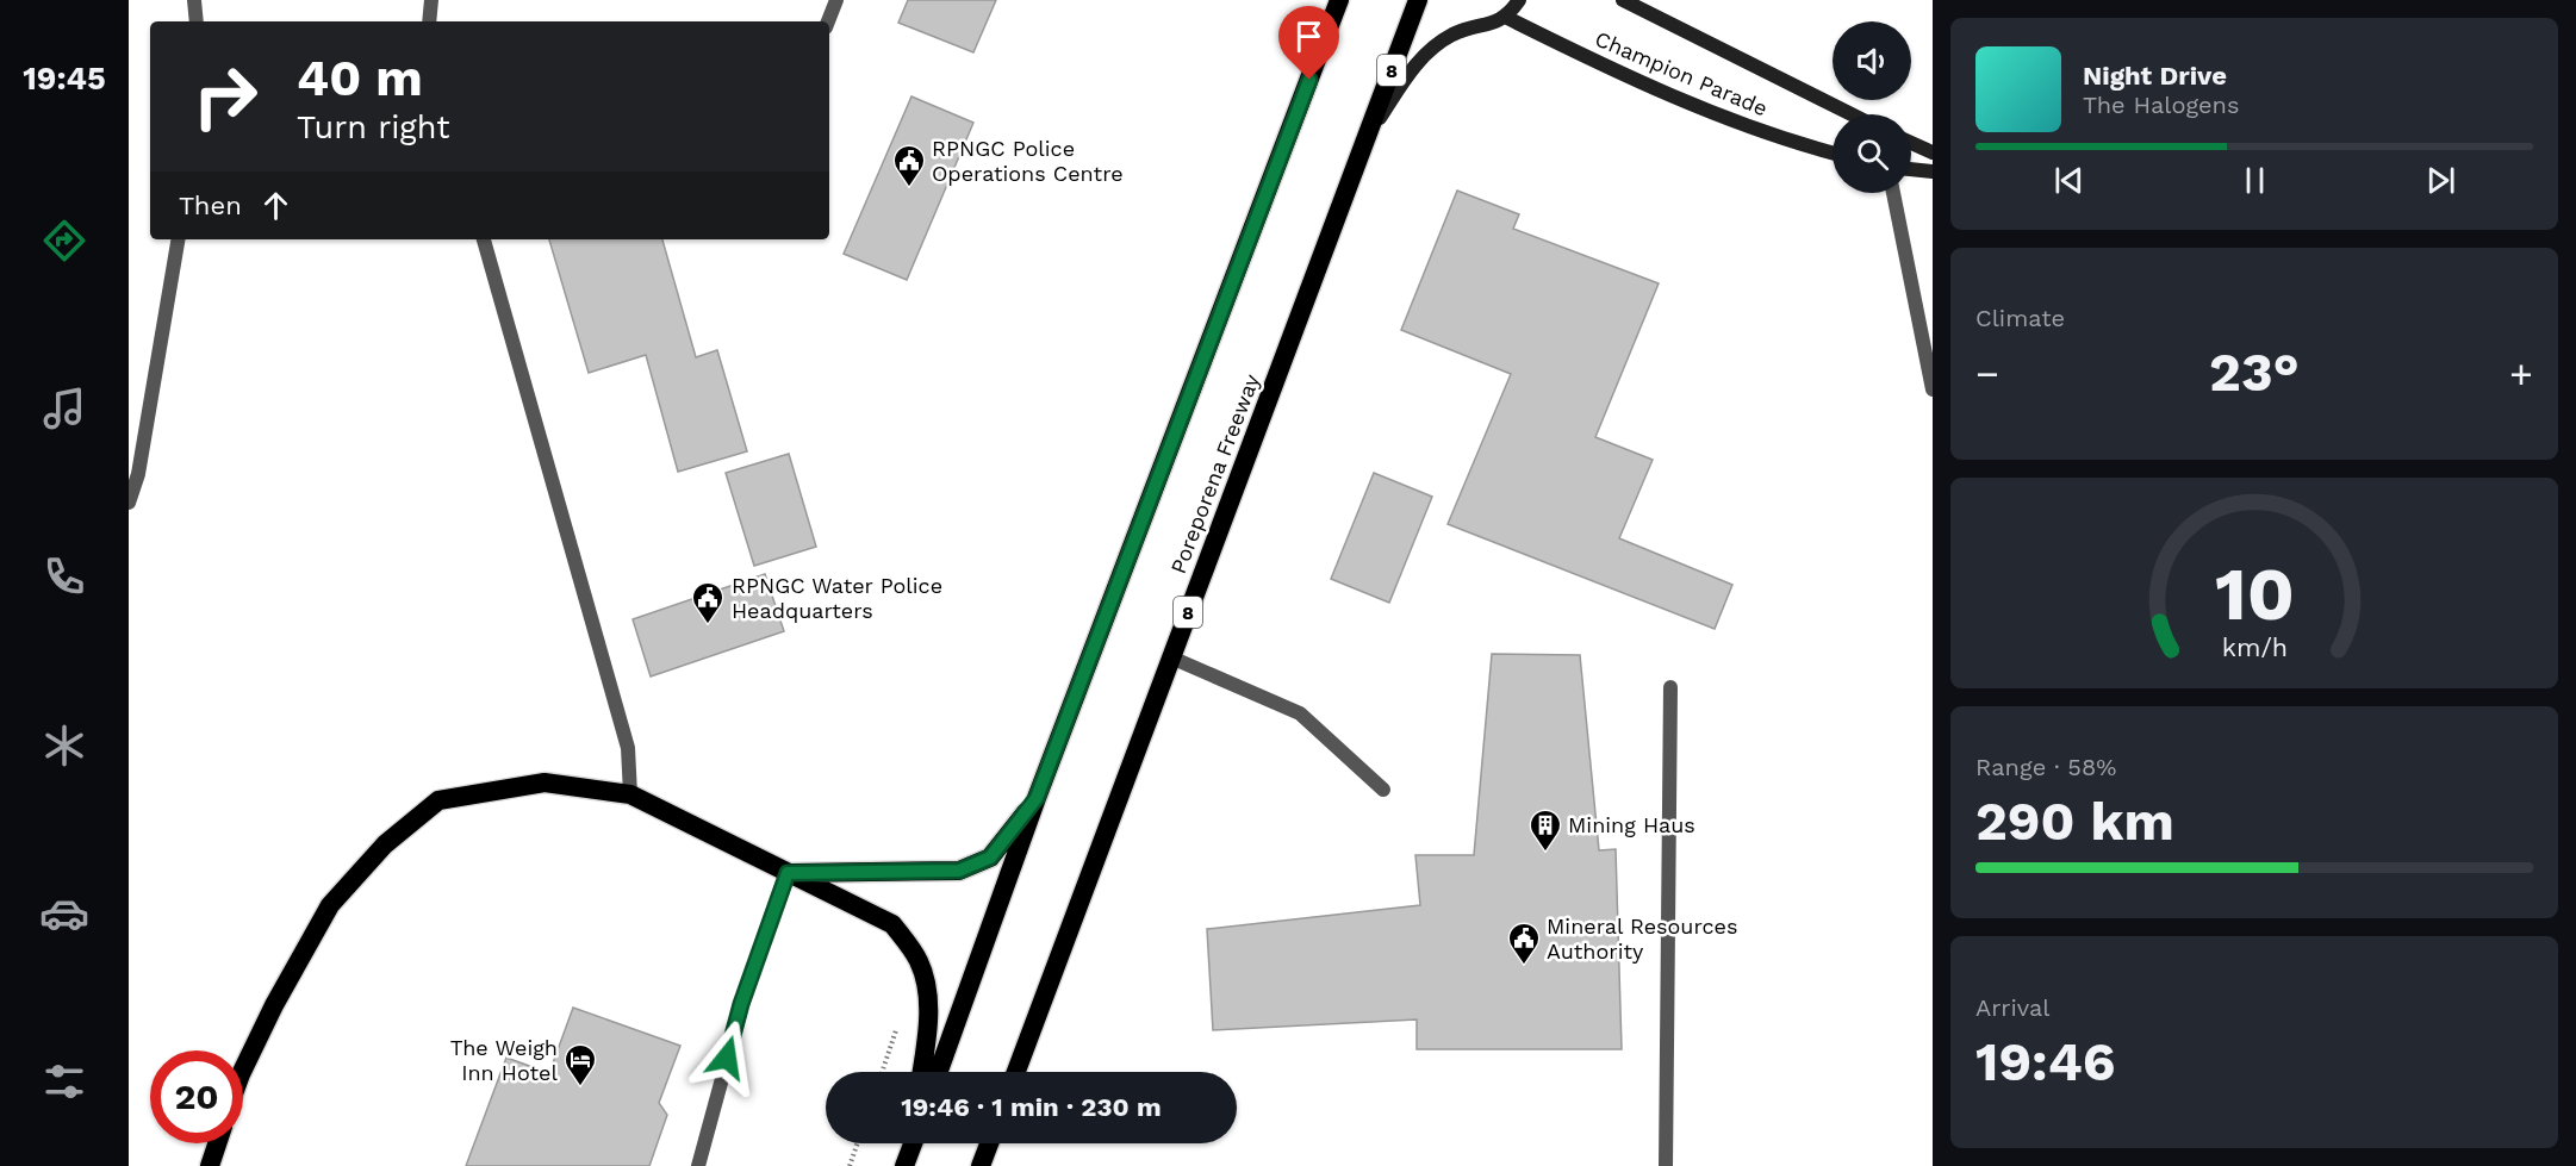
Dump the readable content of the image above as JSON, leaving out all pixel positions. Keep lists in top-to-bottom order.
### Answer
{
  "streets": {
    "highway": ["8", "Poreporena Freeway"],
    "main road": ["Champion Parade"]
  },
  "places": {
    "public building": ["RPNGC Police Operations Centre", "RPNGC Water Police Headquarters", "Mineral Resources Authority"],
    "building": ["Mining Haus"],
    "hotel": ["The Weigh Inn Hotel"]
  },
  "page": {
    "tabs": "19:45",
    "turn": ["40 m", "Turn right"],
    "song": ["Night Drive", "The Halogens"],
    "then": "Then",
    "tile": [
      "Climate",
      ["Range · 58%", "290 km"],
      ["Arrival", "19:46"]
    ],
    "heat": ["−", "23°", "+"],
    "limit": "20",
    "trip": "19:46 · 1 min · 230 m",
    "gauge": ["10", "km/h"]
  }
}
